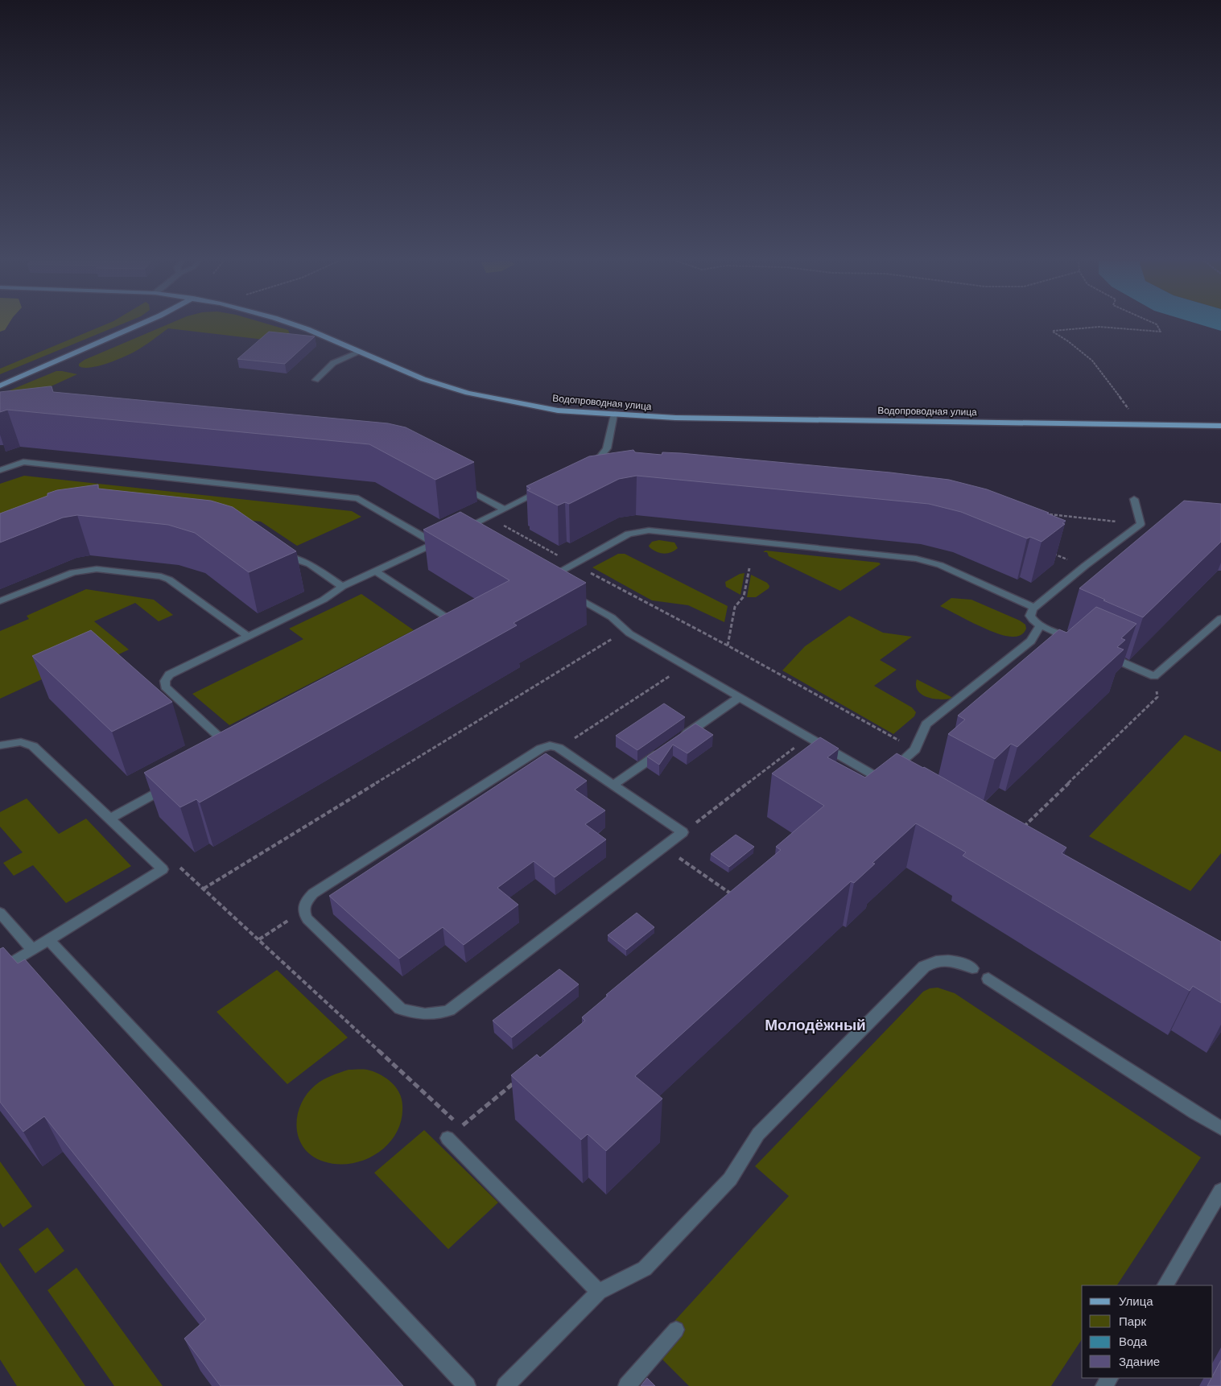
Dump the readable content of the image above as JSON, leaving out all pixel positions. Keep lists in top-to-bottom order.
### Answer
{
  "streets": {
    "main road": ["Водопроводная улица"]
  },
  "districts": ["Молодёжный"],
  "legend": [
    "Улица",
    "Парк",
    "Вода",
    "Здание"
  ]
}
